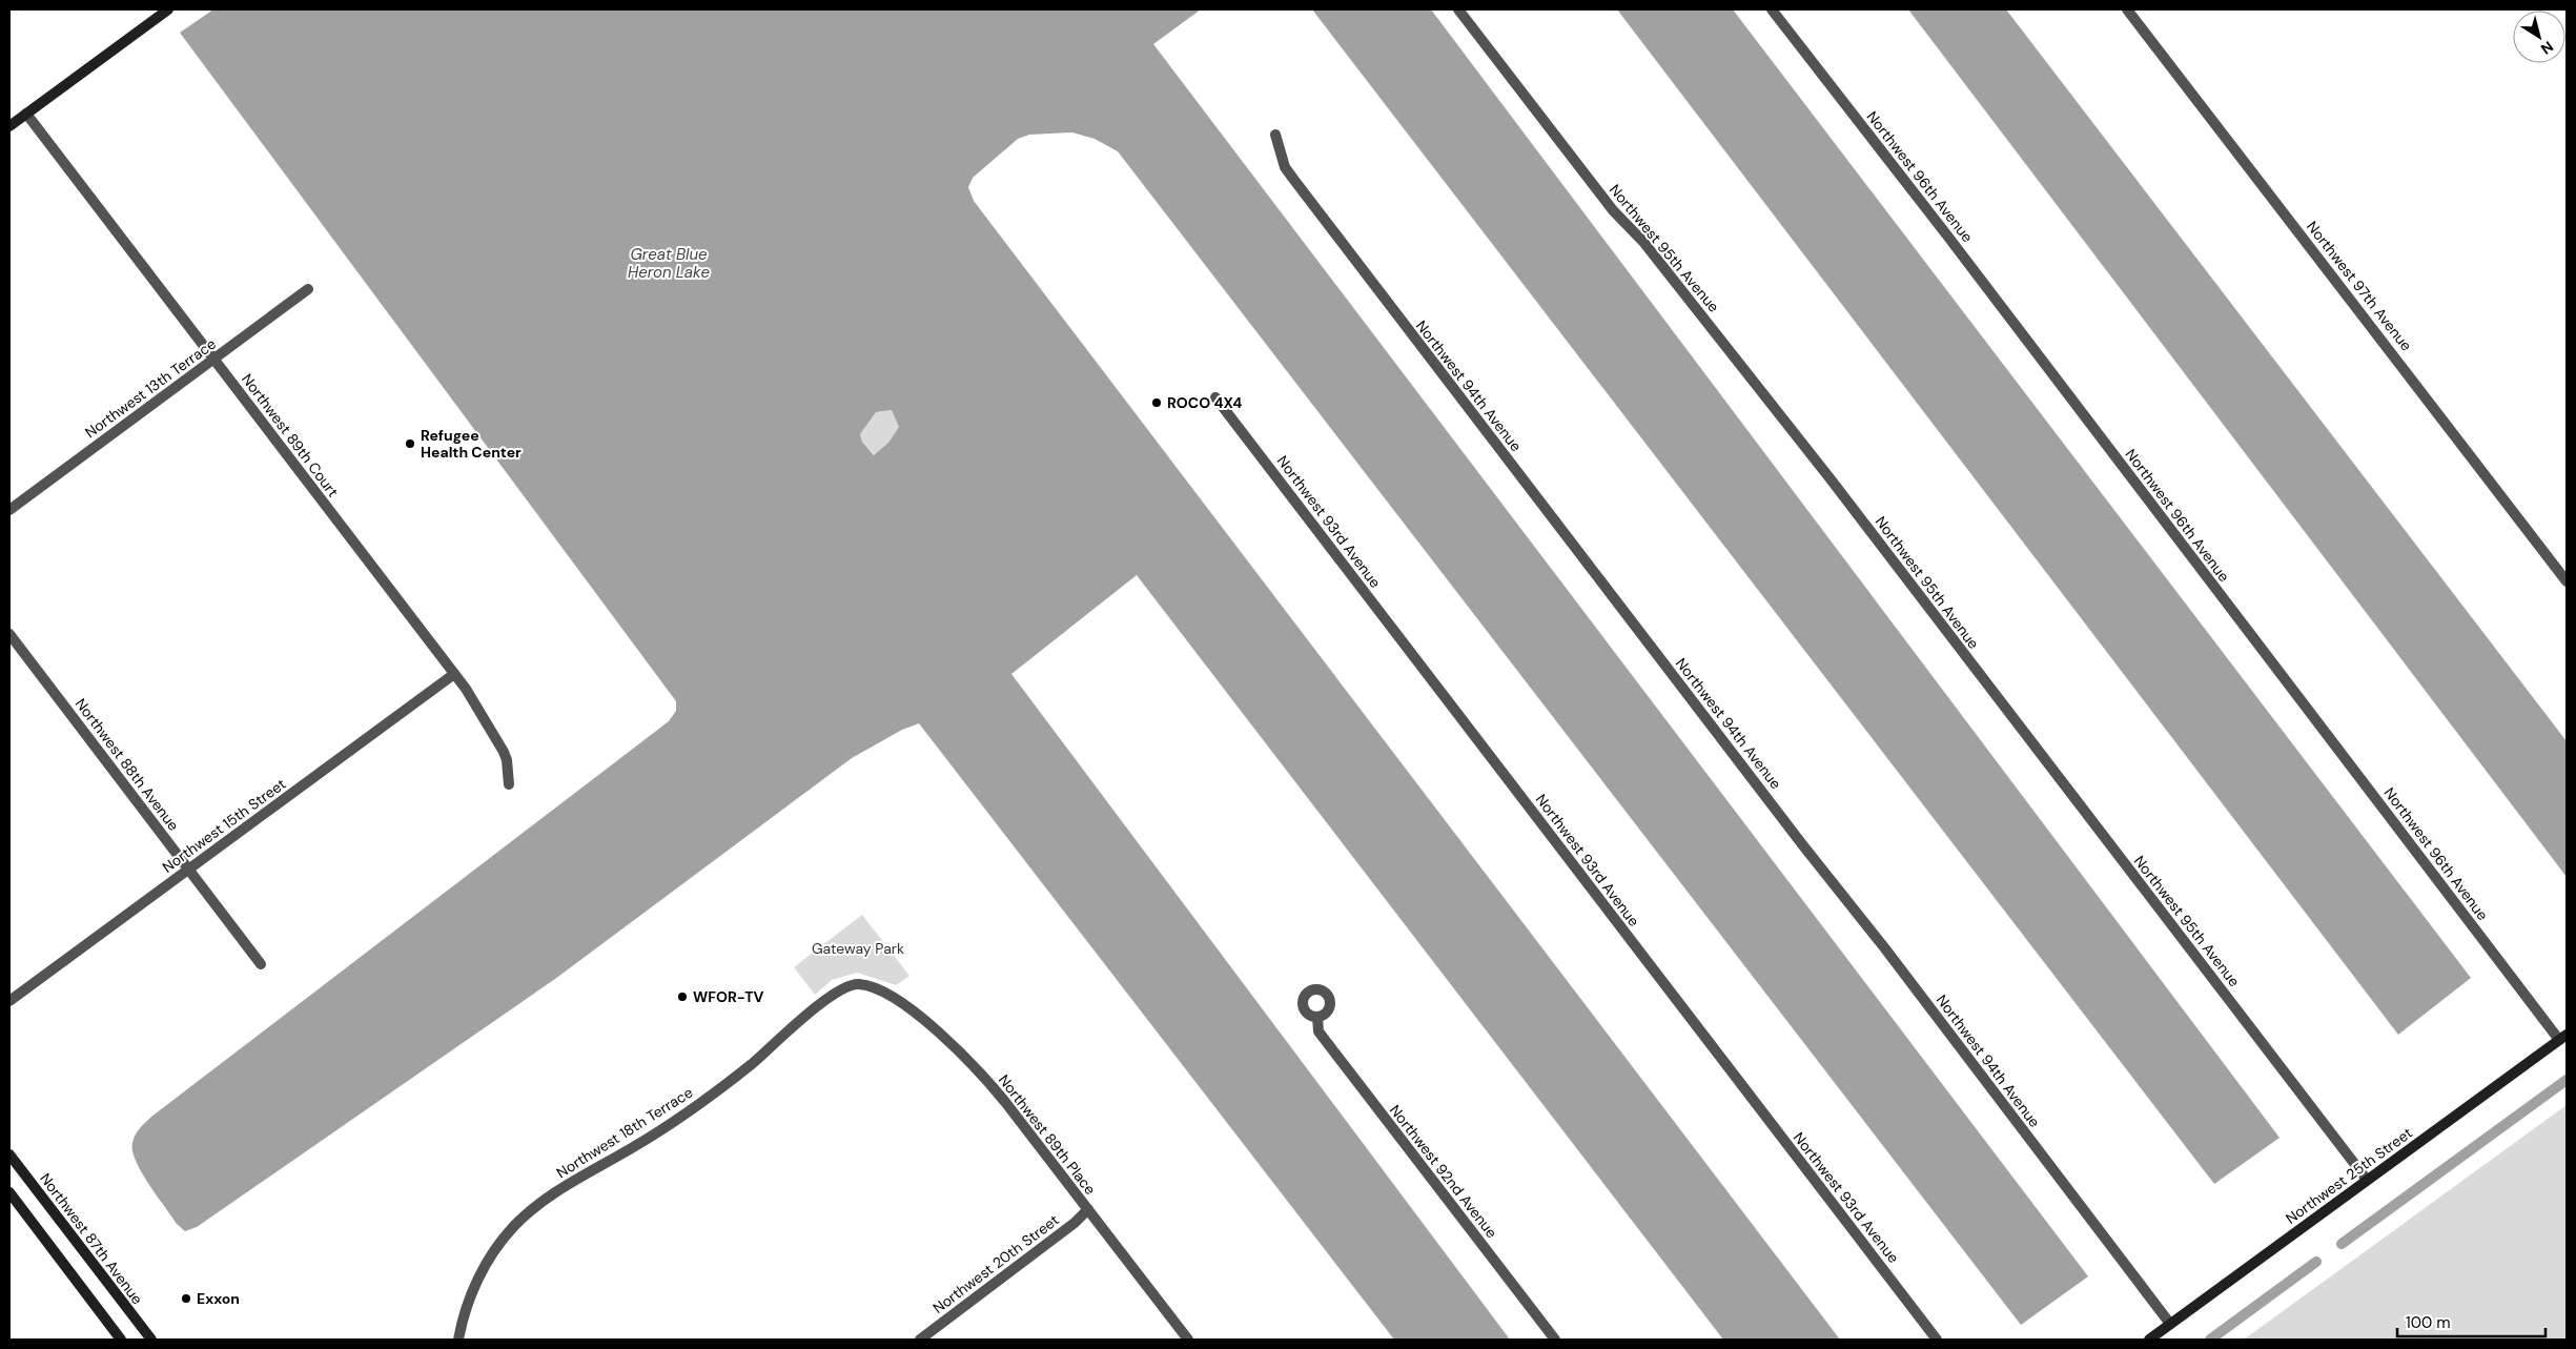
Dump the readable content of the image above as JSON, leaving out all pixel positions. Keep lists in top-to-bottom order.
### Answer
{
  "streets": {
    "main road": ["Northwest 25th Street", "Northwest 87th Avenue"],
    "street": [
      "Northwest 96th Avenue",
      "Northwest 95th Avenue",
      "Northwest 97th Avenue",
      "Northwest 94th Avenue",
      "Northwest 13th Terrace",
      "Northwest 89th Court",
      "Northwest 93rd Avenue",
      "Northwest 88th Avenue",
      "Northwest 15th Street",
      "Northwest 18th Terrace",
      "Northwest 89th Place",
      "Northwest 92nd Avenue",
      "Northwest 20th Street"
    ]
  },
  "crossings": [
    ["Northwest 96th Avenue", "Northwest 25th Street"],
    ["Northwest 95th Avenue", "Northwest 25th Street"],
    ["Northwest 94th Avenue", "Northwest 25th Street"],
    ["Northwest 13th Terrace", "Northwest 89th Court"],
    ["Northwest 89th Court", "Northwest 15th Street"],
    ["Northwest 88th Avenue", "Northwest 15th Street"],
    ["Northwest 18th Terrace", "Northwest 89th Place"],
    ["Northwest 89th Place", "Northwest 20th Street"]
  ],
  "water": ["Great Blue Heron Lake"],
  "parks": ["Gateway Park"],
  "places": [
    "ROCO 4X4",
    "Refugee Health Center",
    "WFOR-TV",
    "Exxon"
  ],
  "scale_bar": "100 m",
  "north": "bottom right"
}
